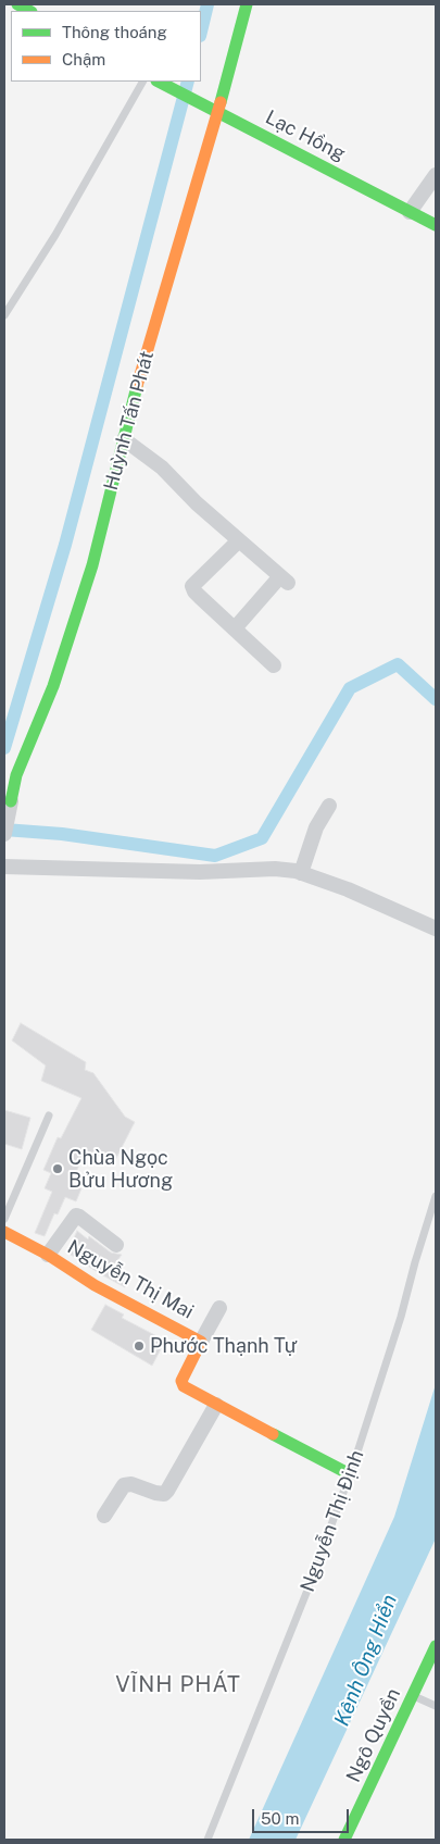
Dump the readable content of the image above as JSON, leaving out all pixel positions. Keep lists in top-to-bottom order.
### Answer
{
  "streets": {
    "street": [
      "Lạc Hồng",
      "Huỳnh Tấn Phát",
      "Nguyễn Thị Mai",
      "Ngô Quyền"
    ],
    "lane": ["Nguyễn Thị Định"]
  },
  "crossings": [
    ["Lạc Hồng", "Huỳnh Tấn Phát"],
    ["Nguyễn Thị Mai", "Nguyễn Thị Định"]
  ],
  "districts": ["VĨNH PHÁT"],
  "water": ["Kênh Ông Hiển"],
  "places": ["Chùa Ngọc Bửu Hương", "Phước Thạnh Tự"],
  "legend": ["Thông thoáng", "Chậm"],
  "scale_bar": "50 m"
}
